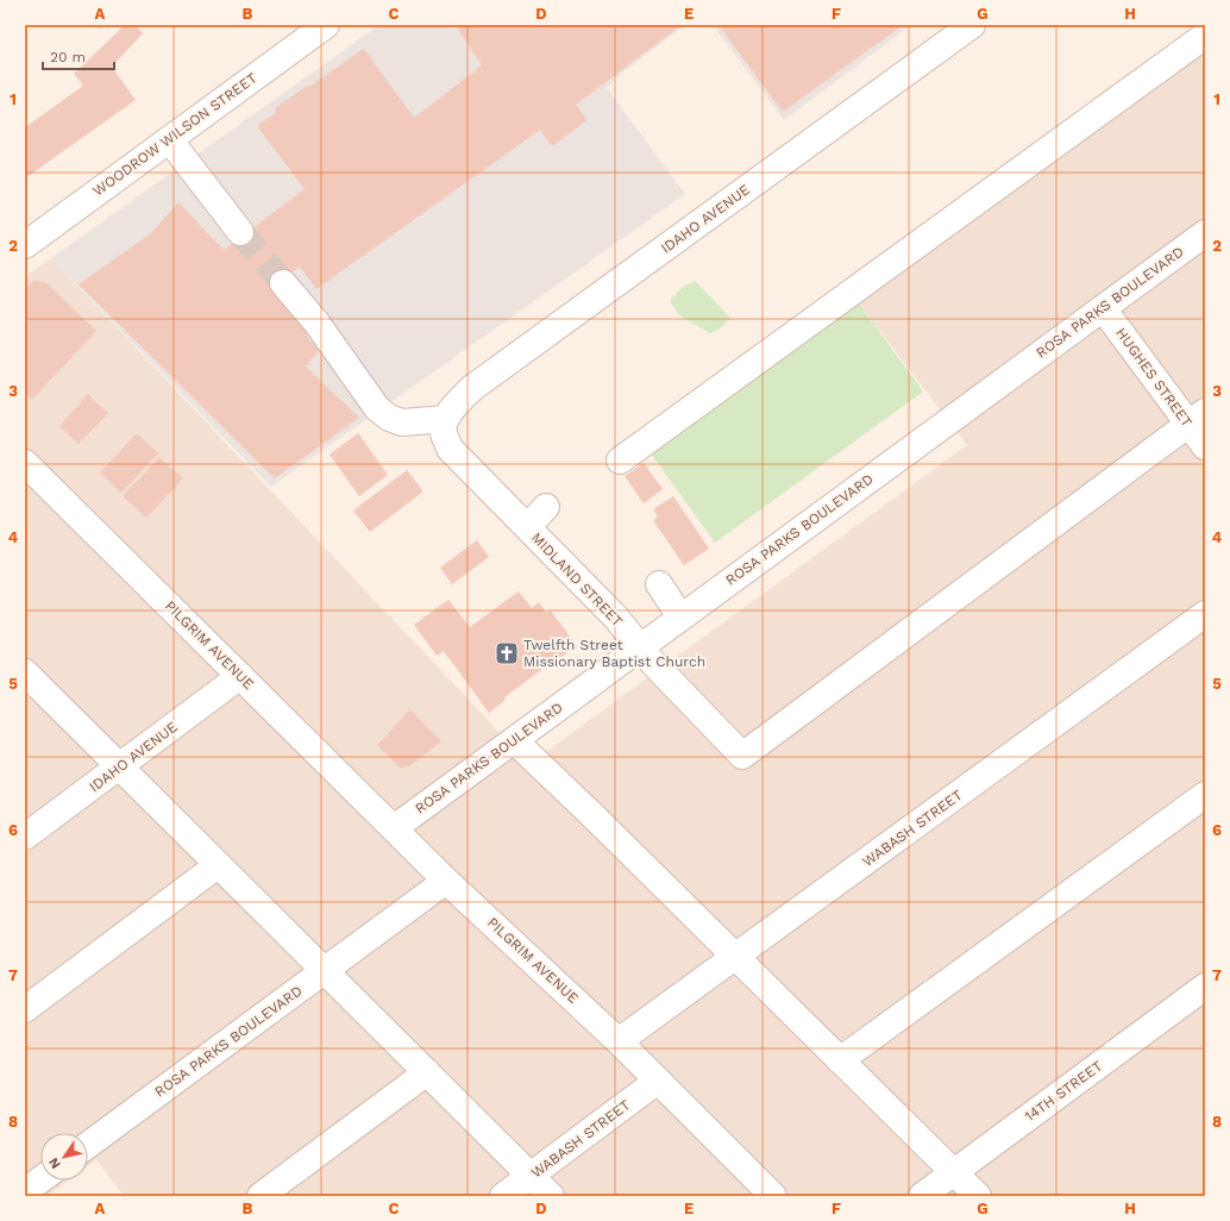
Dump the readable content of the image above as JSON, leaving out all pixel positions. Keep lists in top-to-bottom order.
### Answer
{
  "streets": {
    "street": [
      "WOODROW WILSON STREET",
      "IDAHO AVENUE",
      "ROSA PARKS BOULEVARD",
      "HUGHES STREET",
      "MIDLAND STREET",
      "PILGRIM AVENUE",
      "WABASH STREET",
      "14TH STREET"
    ]
  },
  "crossings": [
    ["IDAHO AVENUE", "MIDLAND STREET"],
    ["IDAHO AVENUE", "PILGRIM AVENUE"],
    ["ROSA PARKS BOULEVARD", "HUGHES STREET"],
    ["ROSA PARKS BOULEVARD", "MIDLAND STREET"],
    ["ROSA PARKS BOULEVARD", "PILGRIM AVENUE"],
    ["HUGHES STREET", "MIDLAND STREET"],
    ["PILGRIM AVENUE", "WABASH STREET"]
  ],
  "places": {
    "church": ["Twelfth Street Missionary Baptist Church"]
  },
  "scale_bar": "20 m",
  "north": "bottom left",
  "grid": {
    "columns": [
      "A",
      "B",
      "C",
      "D",
      "E",
      "F",
      "G",
      "H"
    ],
    "rows": [
      "1",
      "2",
      "3",
      "4",
      "5",
      "6",
      "7",
      "8"
    ]
  }
}
